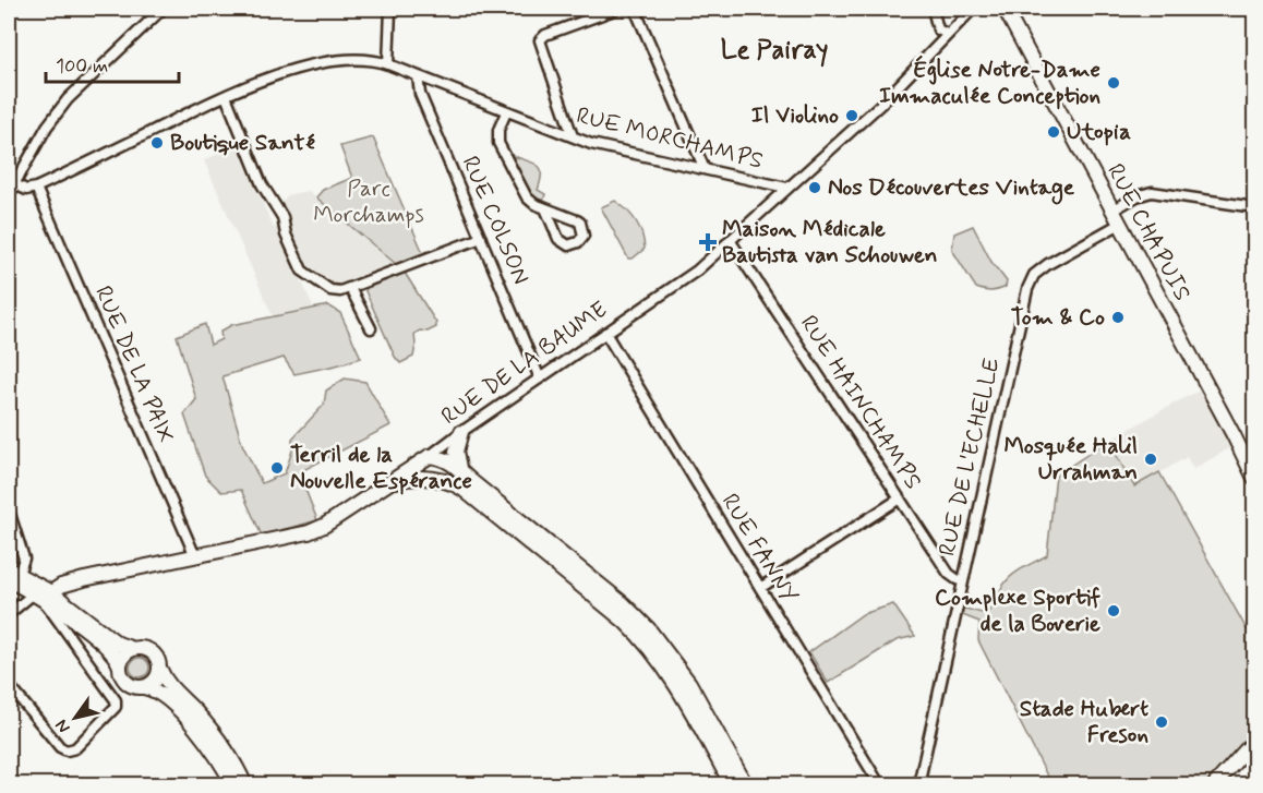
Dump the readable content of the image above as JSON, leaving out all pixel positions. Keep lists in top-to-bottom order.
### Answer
{
  "streets": {
    "street": [
      "RUE MORCHAMPS",
      "RUE COLSON",
      "RUE CHAPUIS",
      "RUE DE LA BAUME",
      "RUE DE LA PAIX",
      "RUE HAINCHAMPS",
      "RUE DE L'ECHELLE",
      "RUE FANNY"
    ]
  },
  "crossings": [
    ["RUE MORCHAMPS", "RUE COLSON"],
    ["RUE MORCHAMPS", "RUE DE LA BAUME"],
    ["RUE MORCHAMPS", "RUE DE LA PAIX"],
    ["RUE COLSON", "RUE DE LA BAUME"],
    ["RUE CHAPUIS", "RUE DE L'ECHELLE"],
    ["RUE DE LA BAUME", "RUE DE LA PAIX"],
    ["RUE DE LA BAUME", "RUE HAINCHAMPS"],
    ["RUE DE LA BAUME", "RUE FANNY"],
    ["RUE HAINCHAMPS", "RUE DE L'ECHELLE"]
  ],
  "districts": ["Le Pairay"],
  "parks": ["Parc Morchamps"],
  "places": {
    "other": [
      "Église Notre-Dame Immaculée Conception",
      "Il Violino",
      "Utopia",
      "Boutique Santé",
      "Nos Découvertes Vintage",
      "Tom & Co",
      "Mosquée Halil Urrahman",
      "Terril de la Nouvelle Espérance",
      "Complexe Sportif de la Boverie",
      "Stade Hubert Freson"
    ],
    "health": ["Maison Médicale Bautista van Schouwen"]
  },
  "scale_bar": "100 m",
  "north": "bottom left"
}
